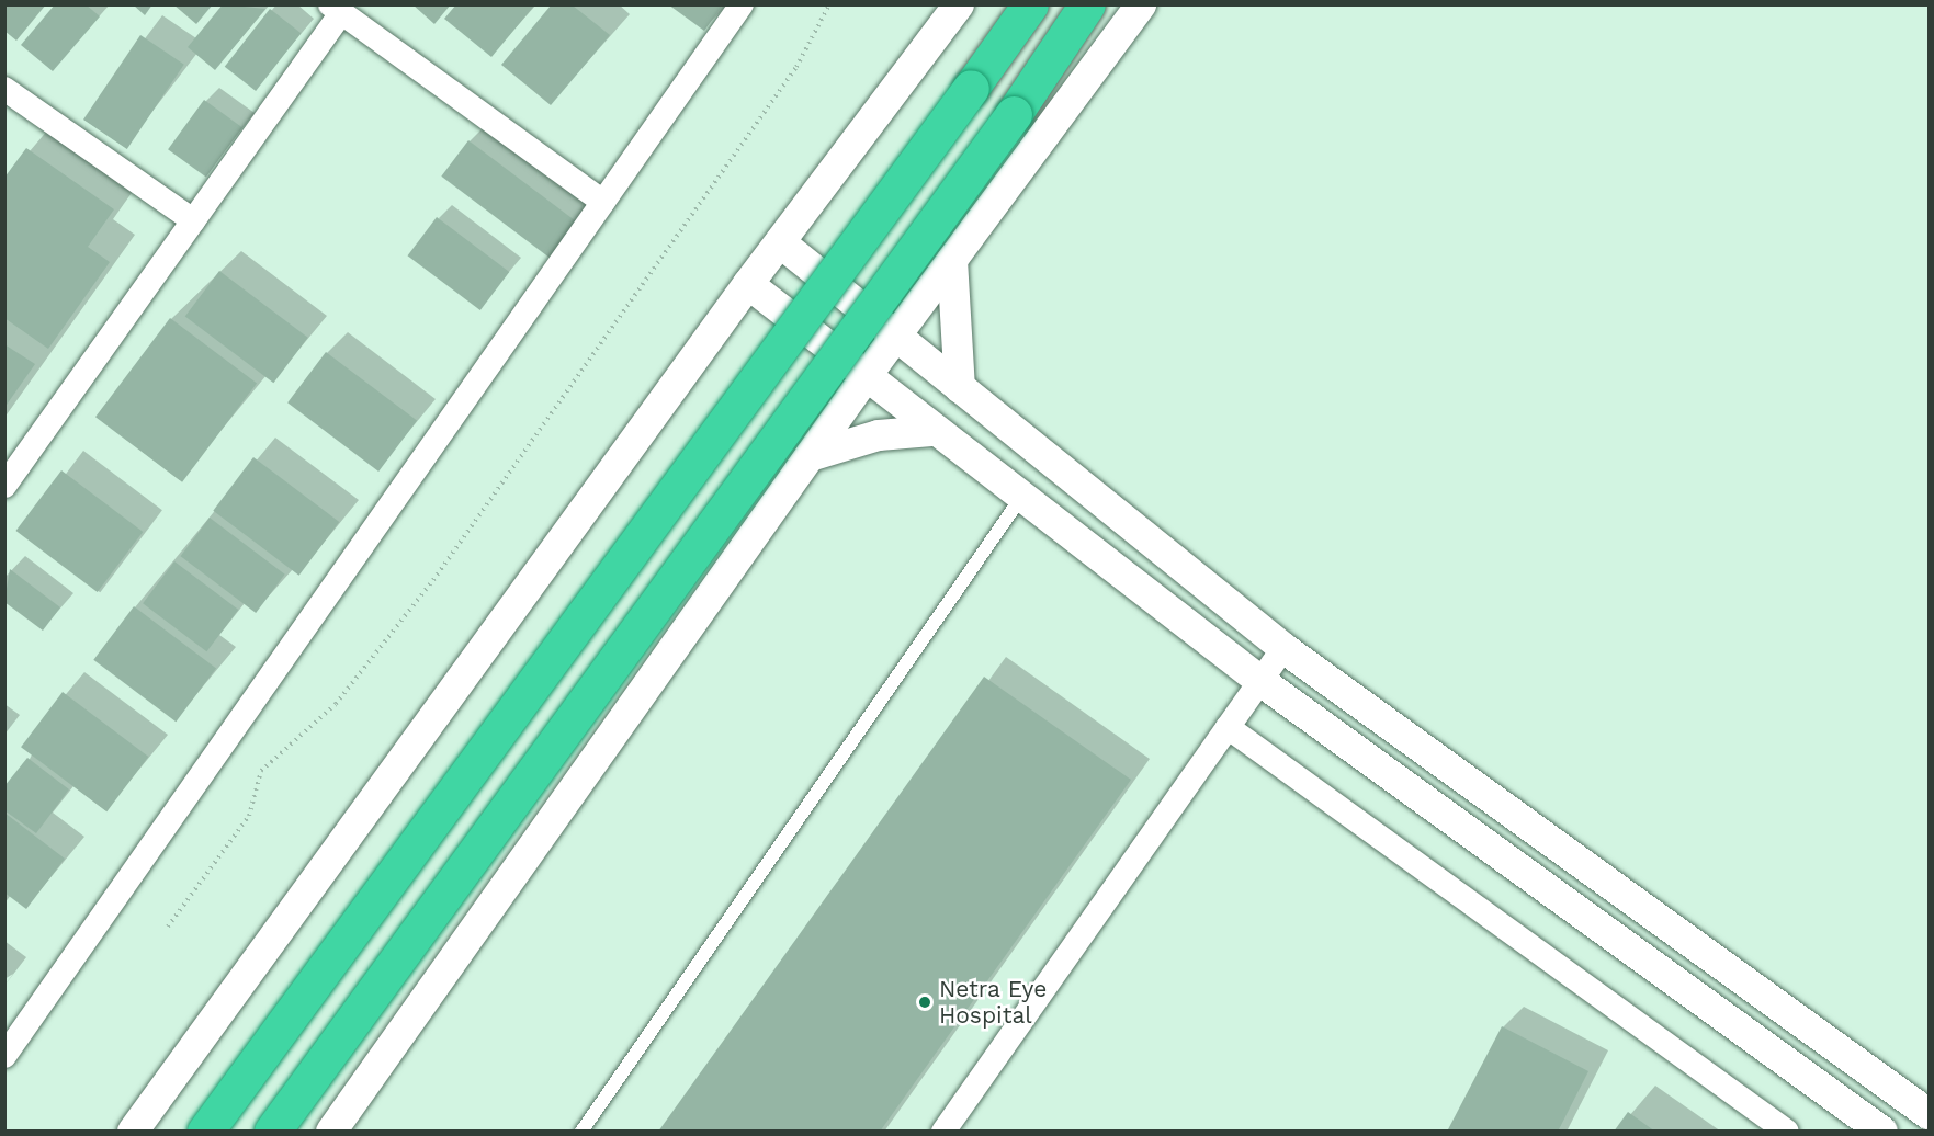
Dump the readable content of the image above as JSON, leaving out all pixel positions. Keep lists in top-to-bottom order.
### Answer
{
  "places": ["Netra Eye Hospital"]
}
